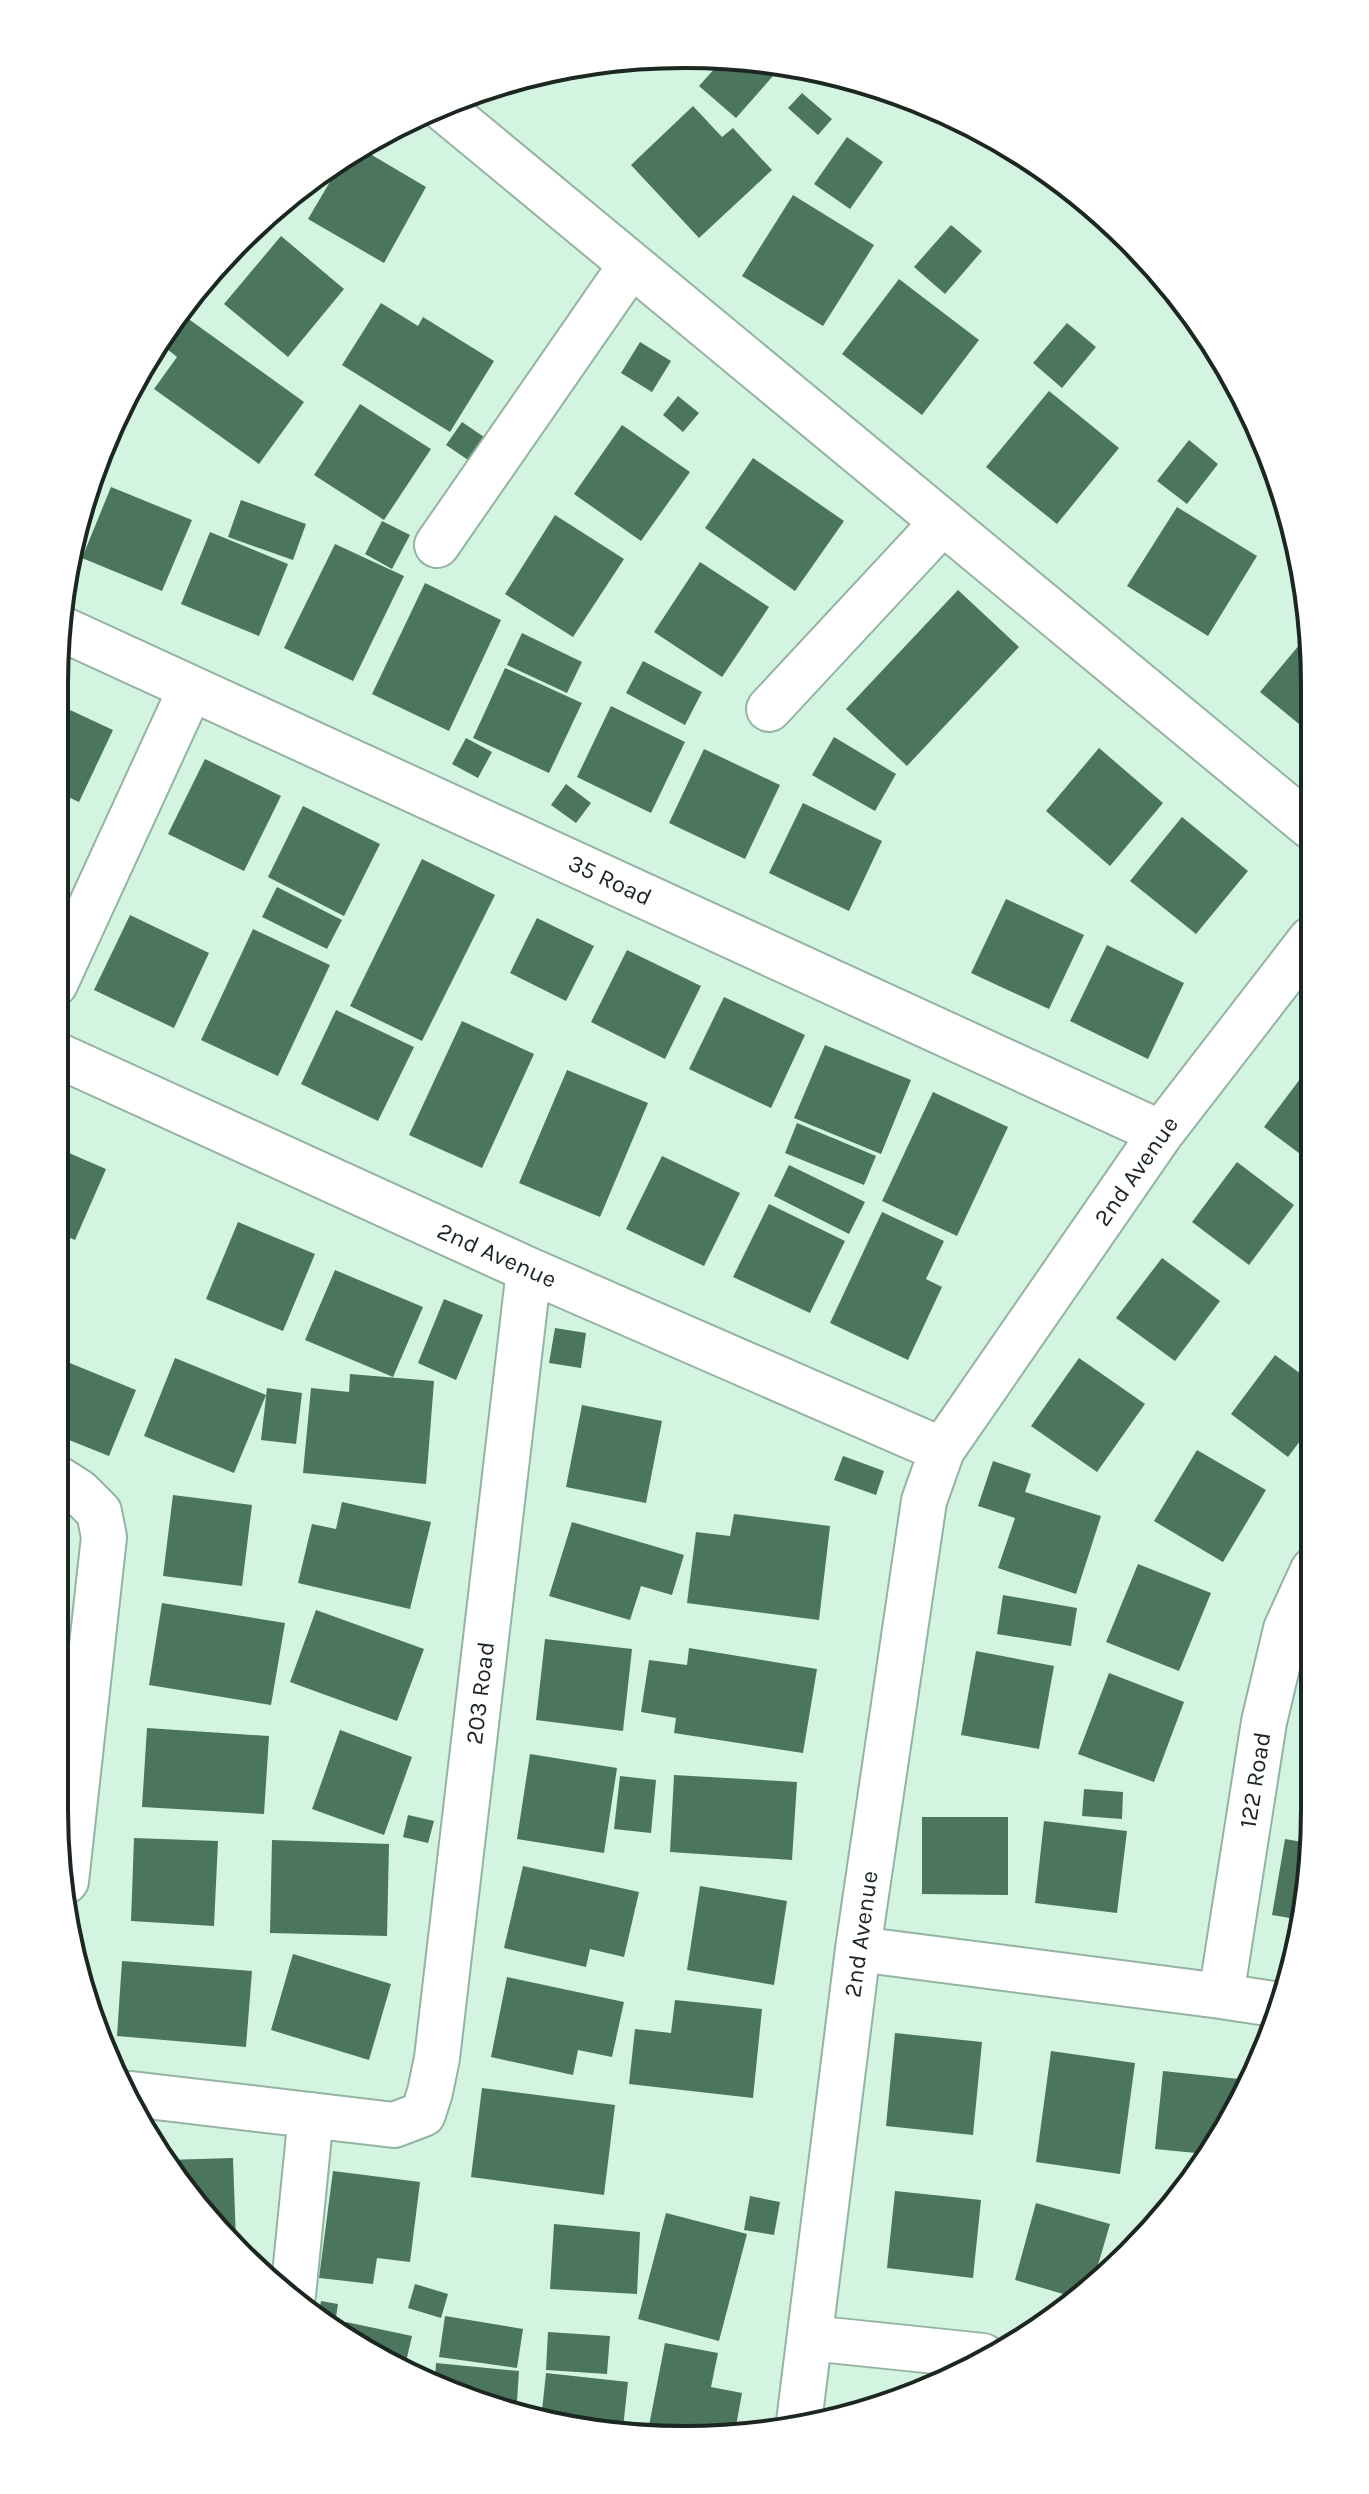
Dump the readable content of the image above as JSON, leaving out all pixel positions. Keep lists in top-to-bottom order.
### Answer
{
  "streets": {
    "street": [
      "35 Road",
      "2nd Avenue",
      "203 Road",
      "122 Road"
    ]
  },
  "crossings": [
    ["35 Road", "2nd Avenue"],
    ["2nd Avenue", "203 Road"]
  ]
}
